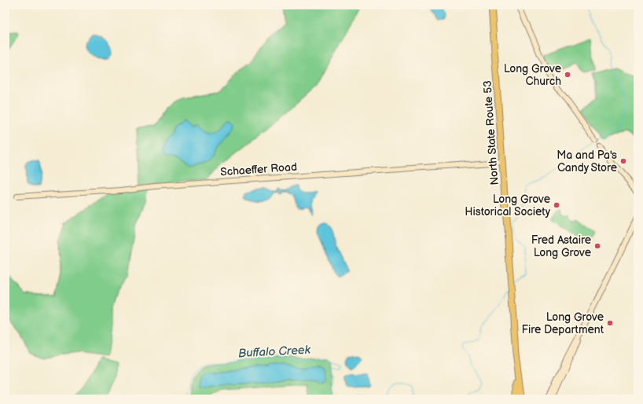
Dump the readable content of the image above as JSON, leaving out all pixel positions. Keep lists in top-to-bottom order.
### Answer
{
  "streets": {
    "main road": ["North State Route 53"],
    "street": ["Schaeffer Road"]
  },
  "crossings": [
    ["North State Route 53", "Schaeffer Road"]
  ],
  "water": ["Buffalo Creek"],
  "places": [
    "Long Grove Church",
    "Ma and Pa's Candy Store",
    "Long Grove Historical Society",
    "Fred Astaire Long Grove",
    "Long Grove Fire Department"
  ]
}
